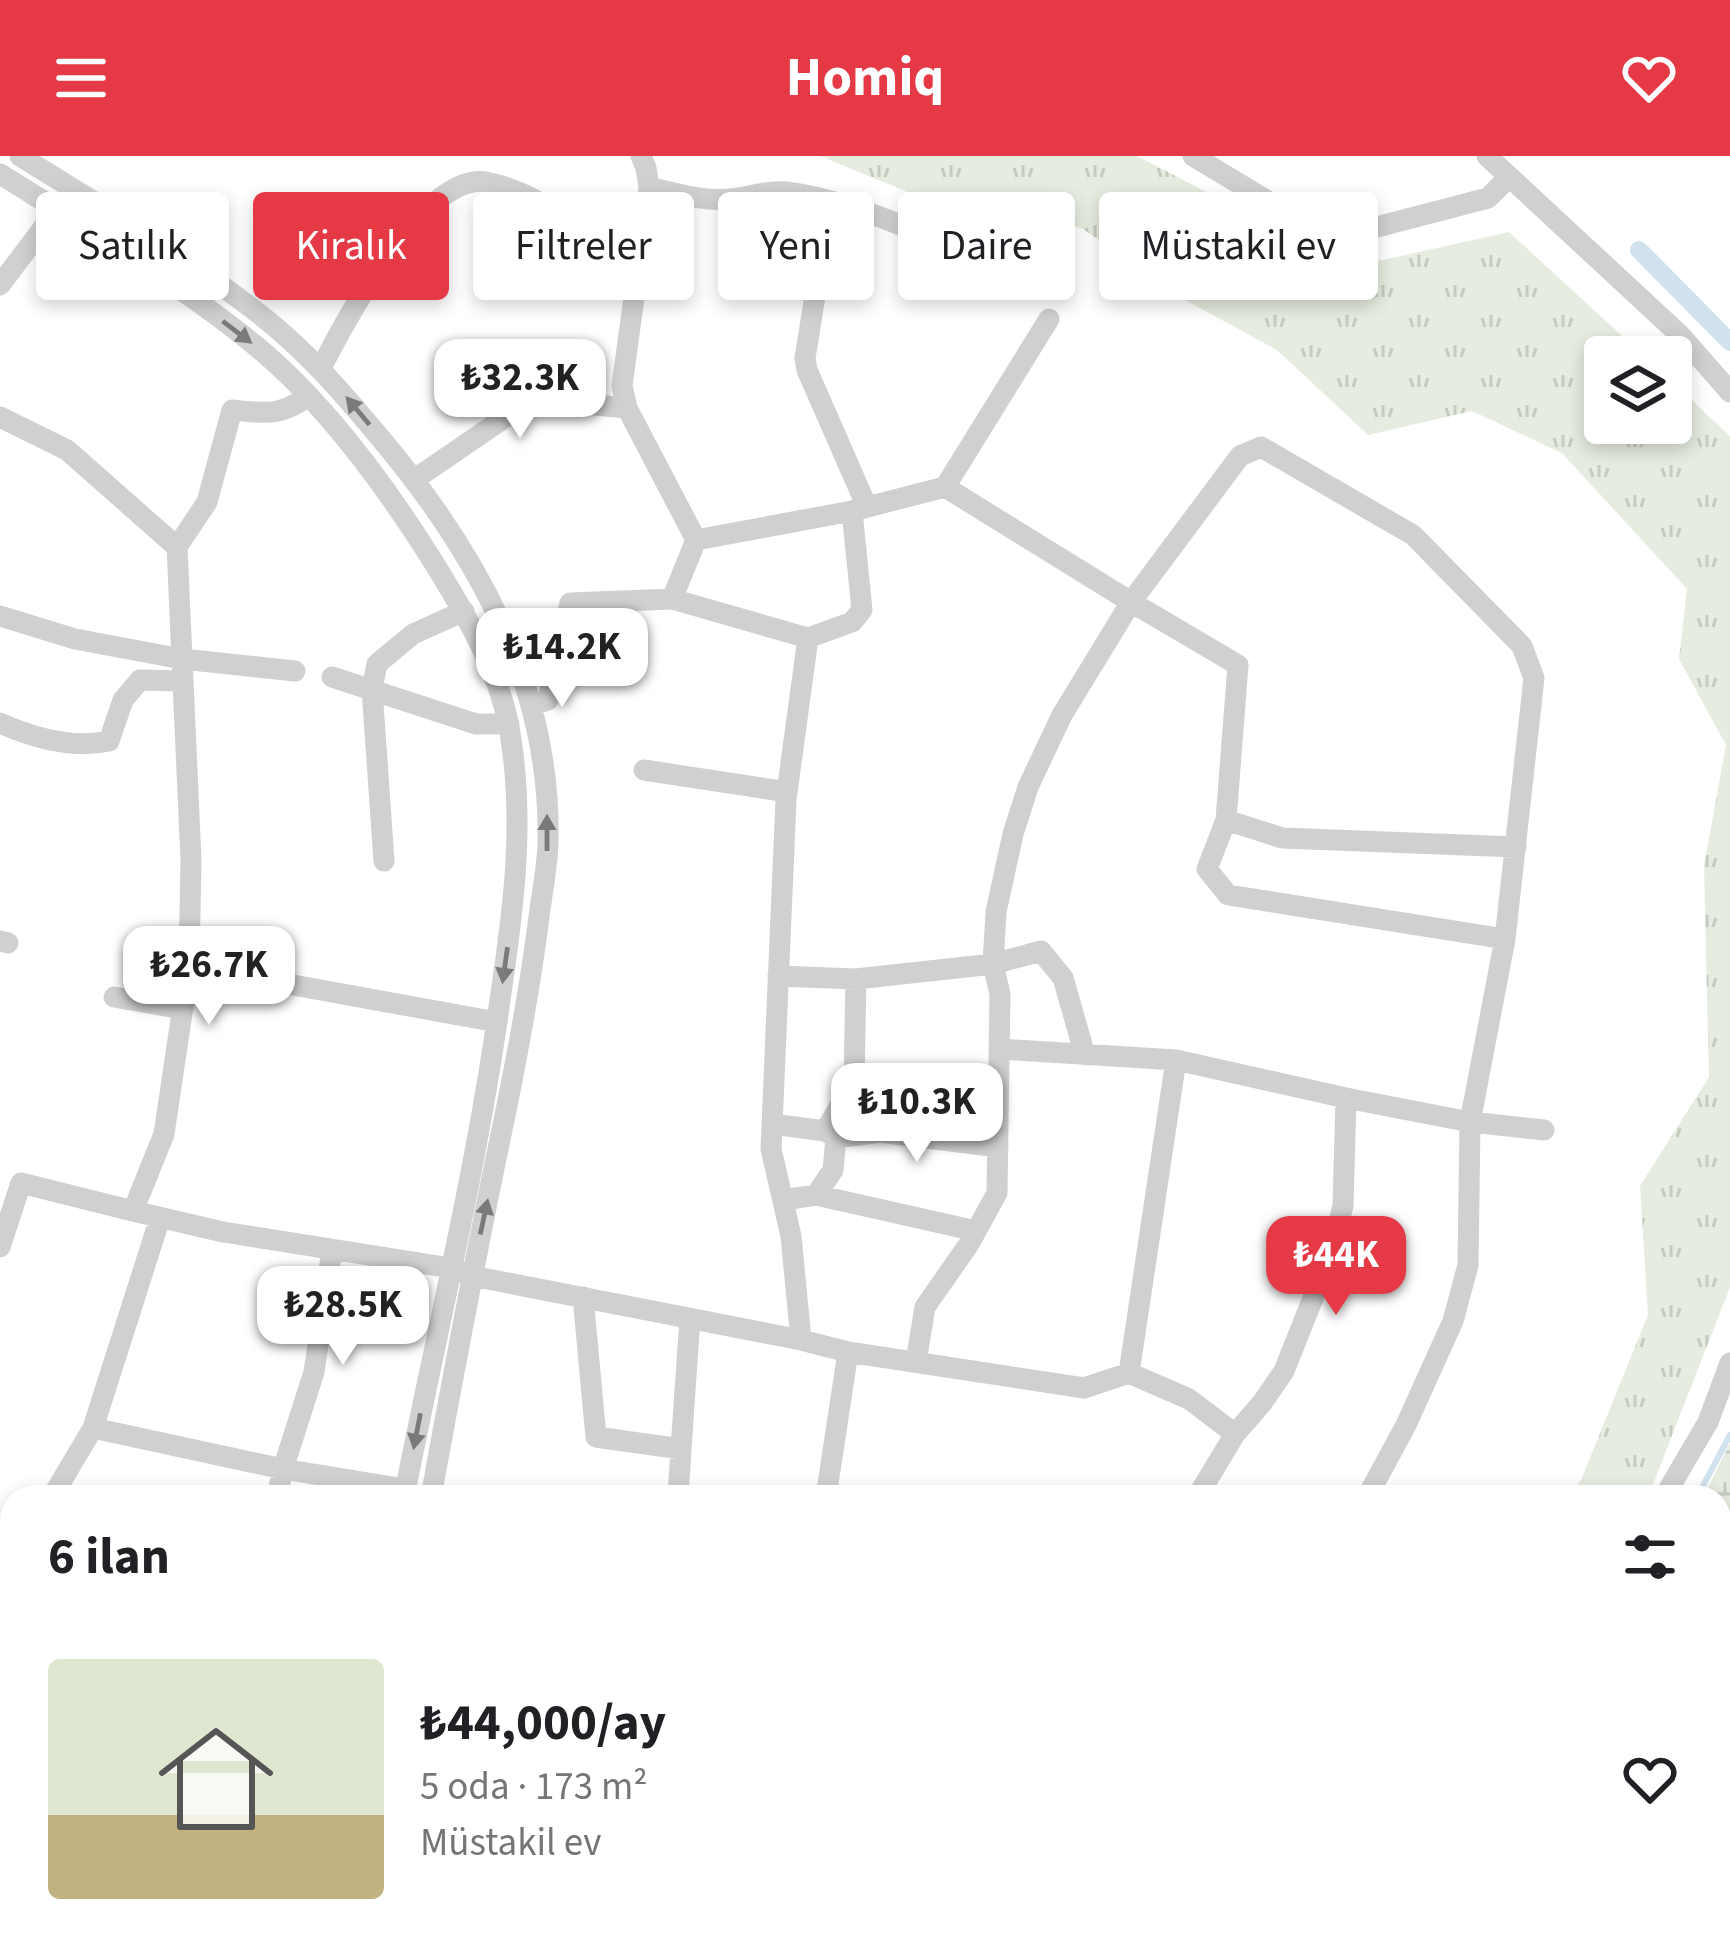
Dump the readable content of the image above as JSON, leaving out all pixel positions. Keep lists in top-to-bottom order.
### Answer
{
  "page": {
    "header": "Homiq",
    "chip": [
      "Satılık",
      "Kiralık",
      "Filtreler",
      "Yeni",
      "Daire",
      "Müstakil ev"
    ],
    "price": [
      "₺32.3K",
      "₺14.2K",
      "₺26.7K",
      "₺10.3K",
      "₺44K",
      "₺28.5K"
    ],
    "heading": "6 ilan",
    "list": [
      {
        "name": "₺44,000/ay",
        "note": "5 oda · 173 m² · Müstakil ev"
      }
    ]
  }
}
